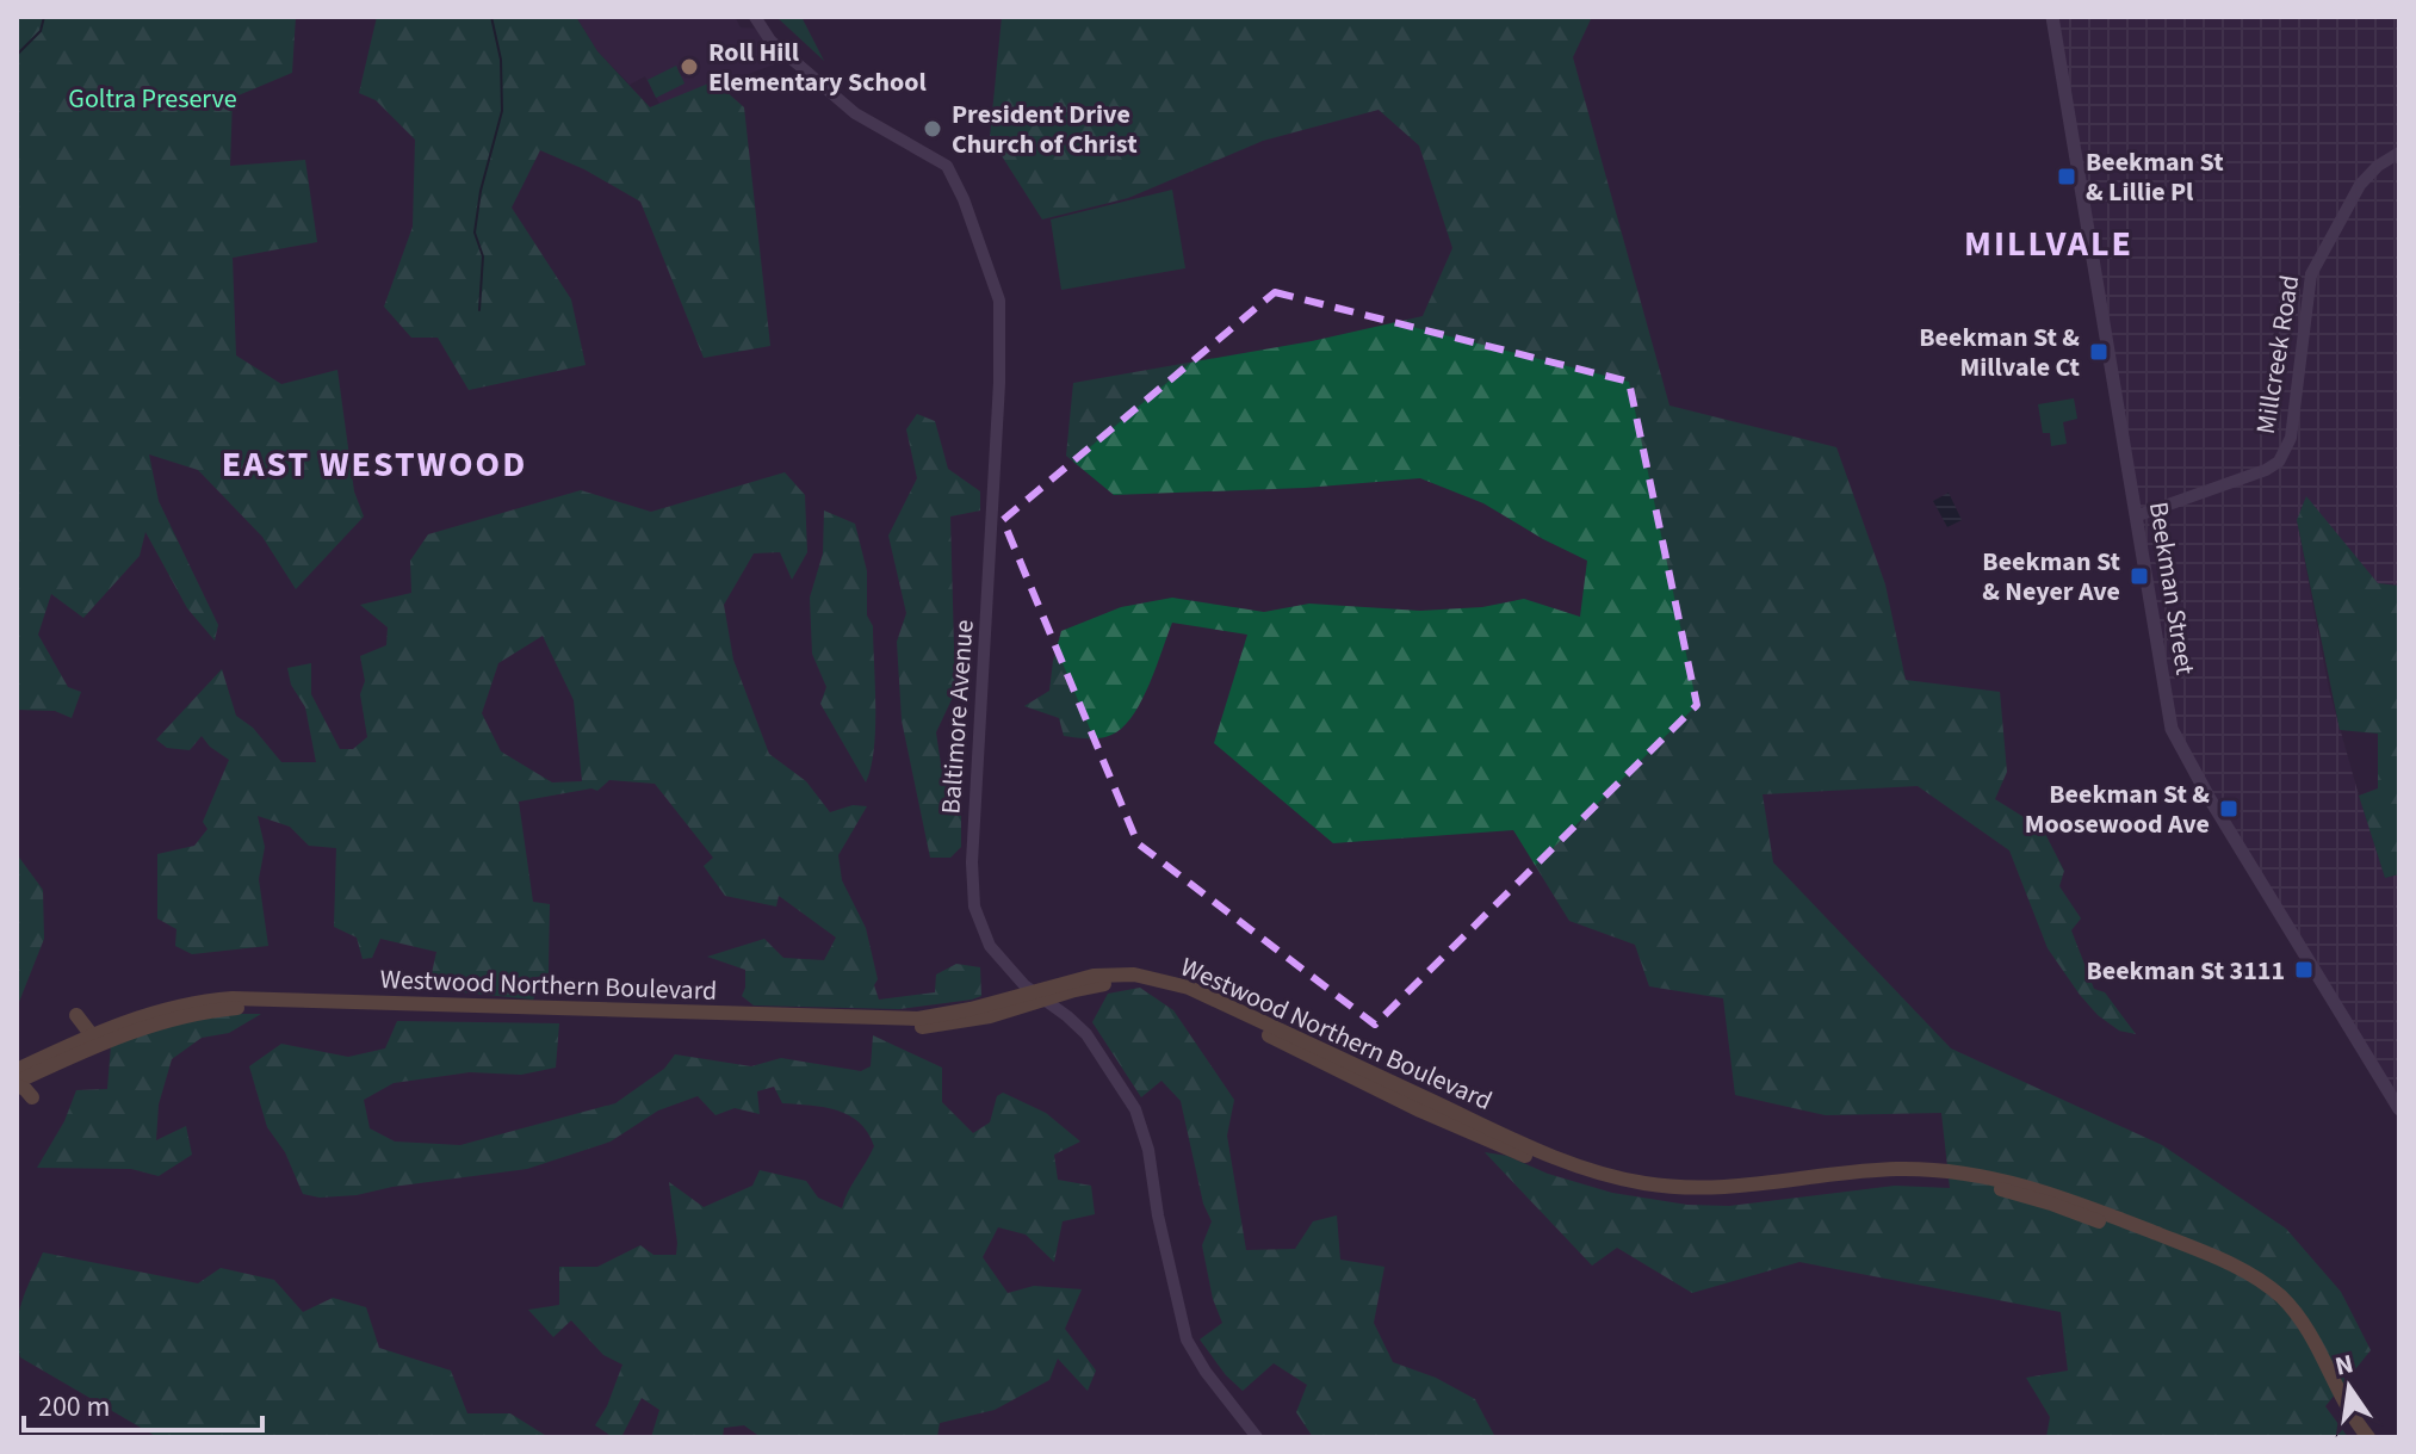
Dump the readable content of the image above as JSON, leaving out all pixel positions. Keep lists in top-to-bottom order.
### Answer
{
  "streets": {
    "main road": ["Beekman Street", "Westwood Northern Boulevard"],
    "street": ["Millcreek Road", "Baltimore Avenue"]
  },
  "crossings": [
    ["Millcreek Road", "Beekman Street"],
    ["Baltimore Avenue", "Westwood Northern Boulevard"]
  ],
  "districts": ["MILLVALE", "EAST WESTWOOD"],
  "parks": ["Goltra Preserve"],
  "places": {
    "other": ["Roll Hill Elementary School", "President Drive Church of Christ"],
    "transit": [
      "Beekman St & Lillie Pl",
      "Beekman St & Millvale Ct",
      "Beekman St & Neyer Ave",
      "Beekman St & Moosewood Ave",
      "Beekman St 3111"
    ]
  },
  "scale_bar": "200 m",
  "north": "top"
}
